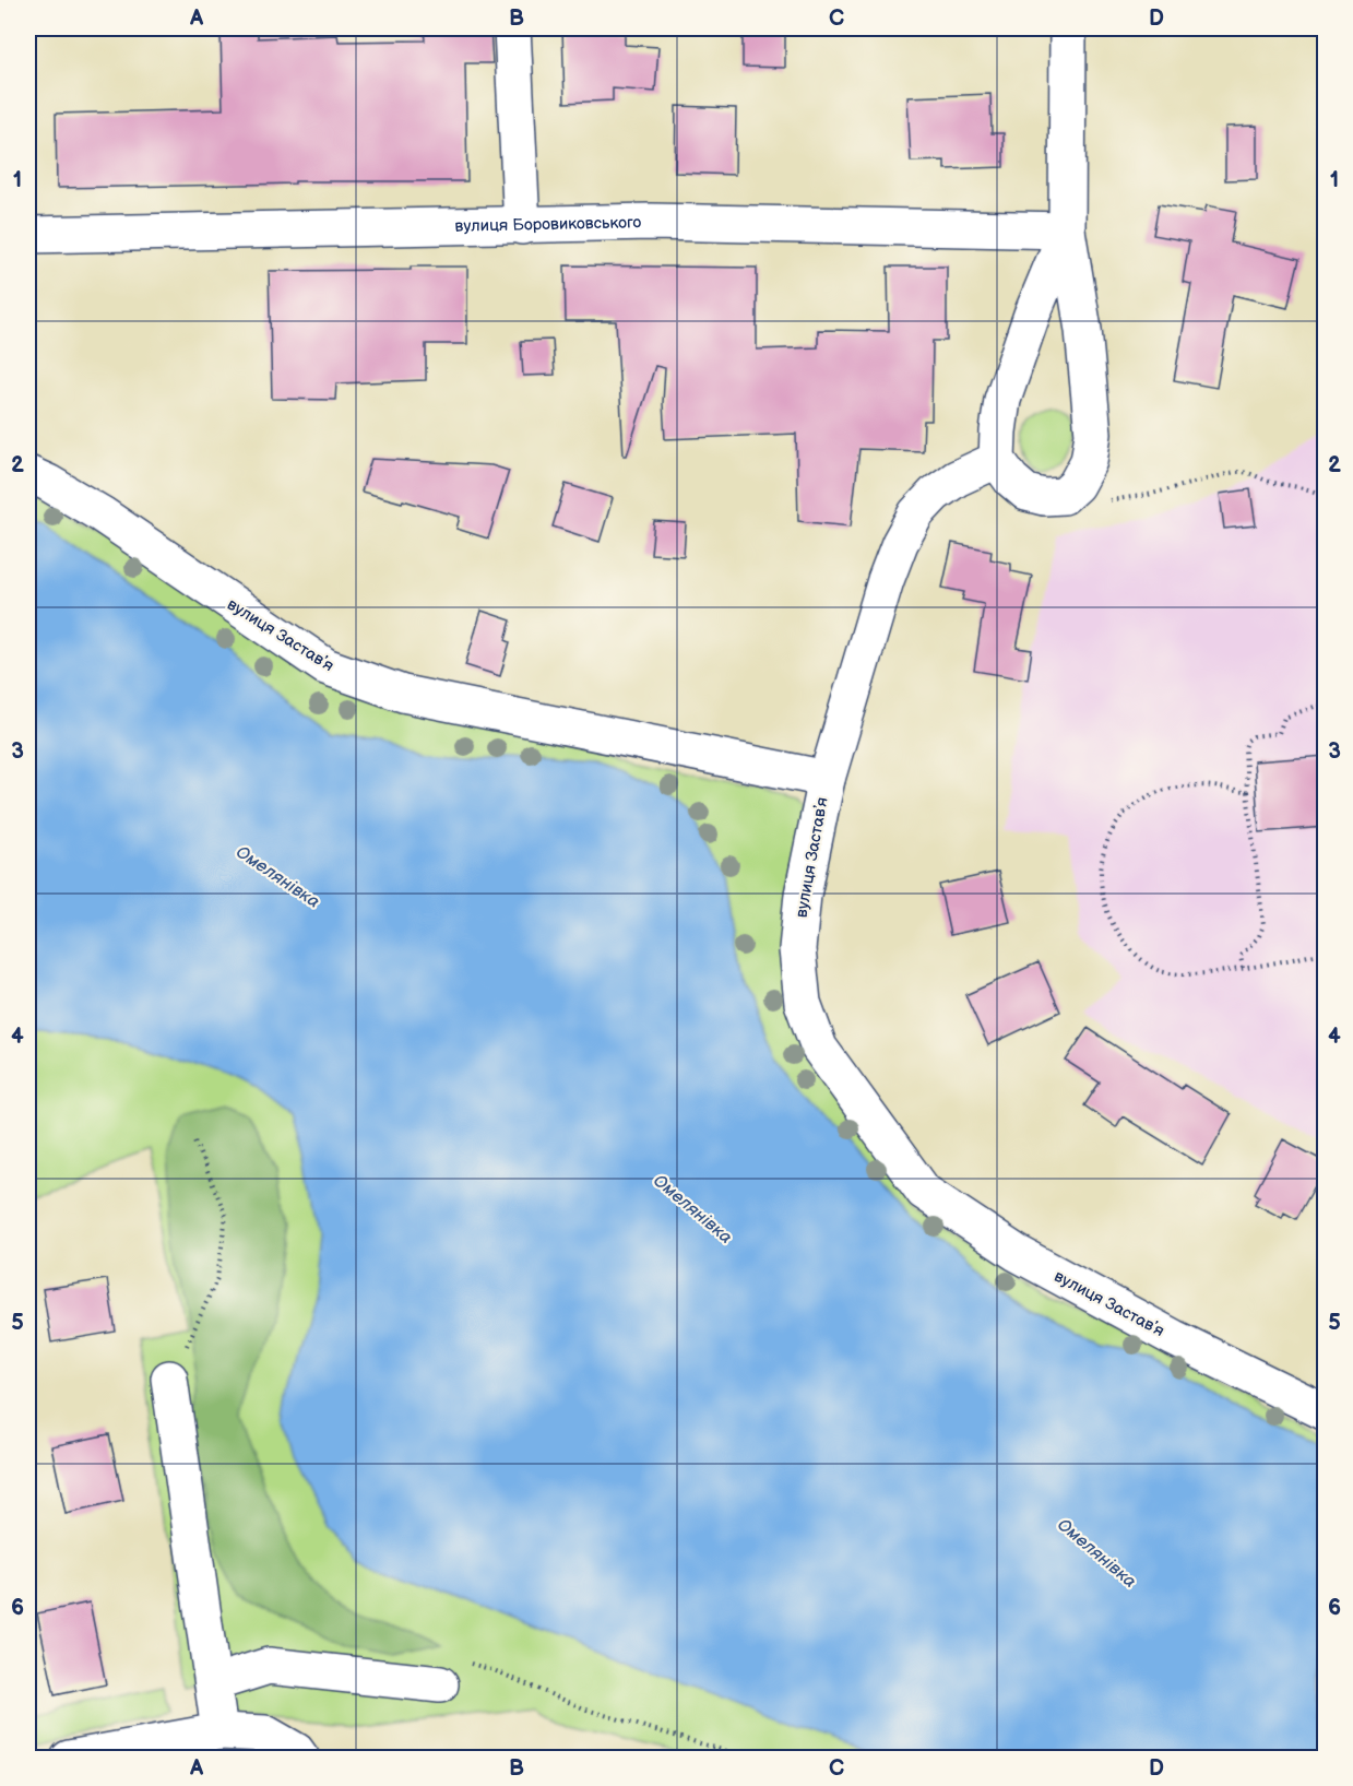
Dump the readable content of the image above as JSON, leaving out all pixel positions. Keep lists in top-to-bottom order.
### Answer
{
  "streets": {
    "street": ["вулиця Боровиковського", "вулиця Заставʼя"]
  },
  "water": ["Омелянівка"],
  "grid": {
    "columns": [
      "A",
      "B",
      "C",
      "D"
    ],
    "rows": [
      "1",
      "2",
      "3",
      "4",
      "5",
      "6"
    ]
  }
}
